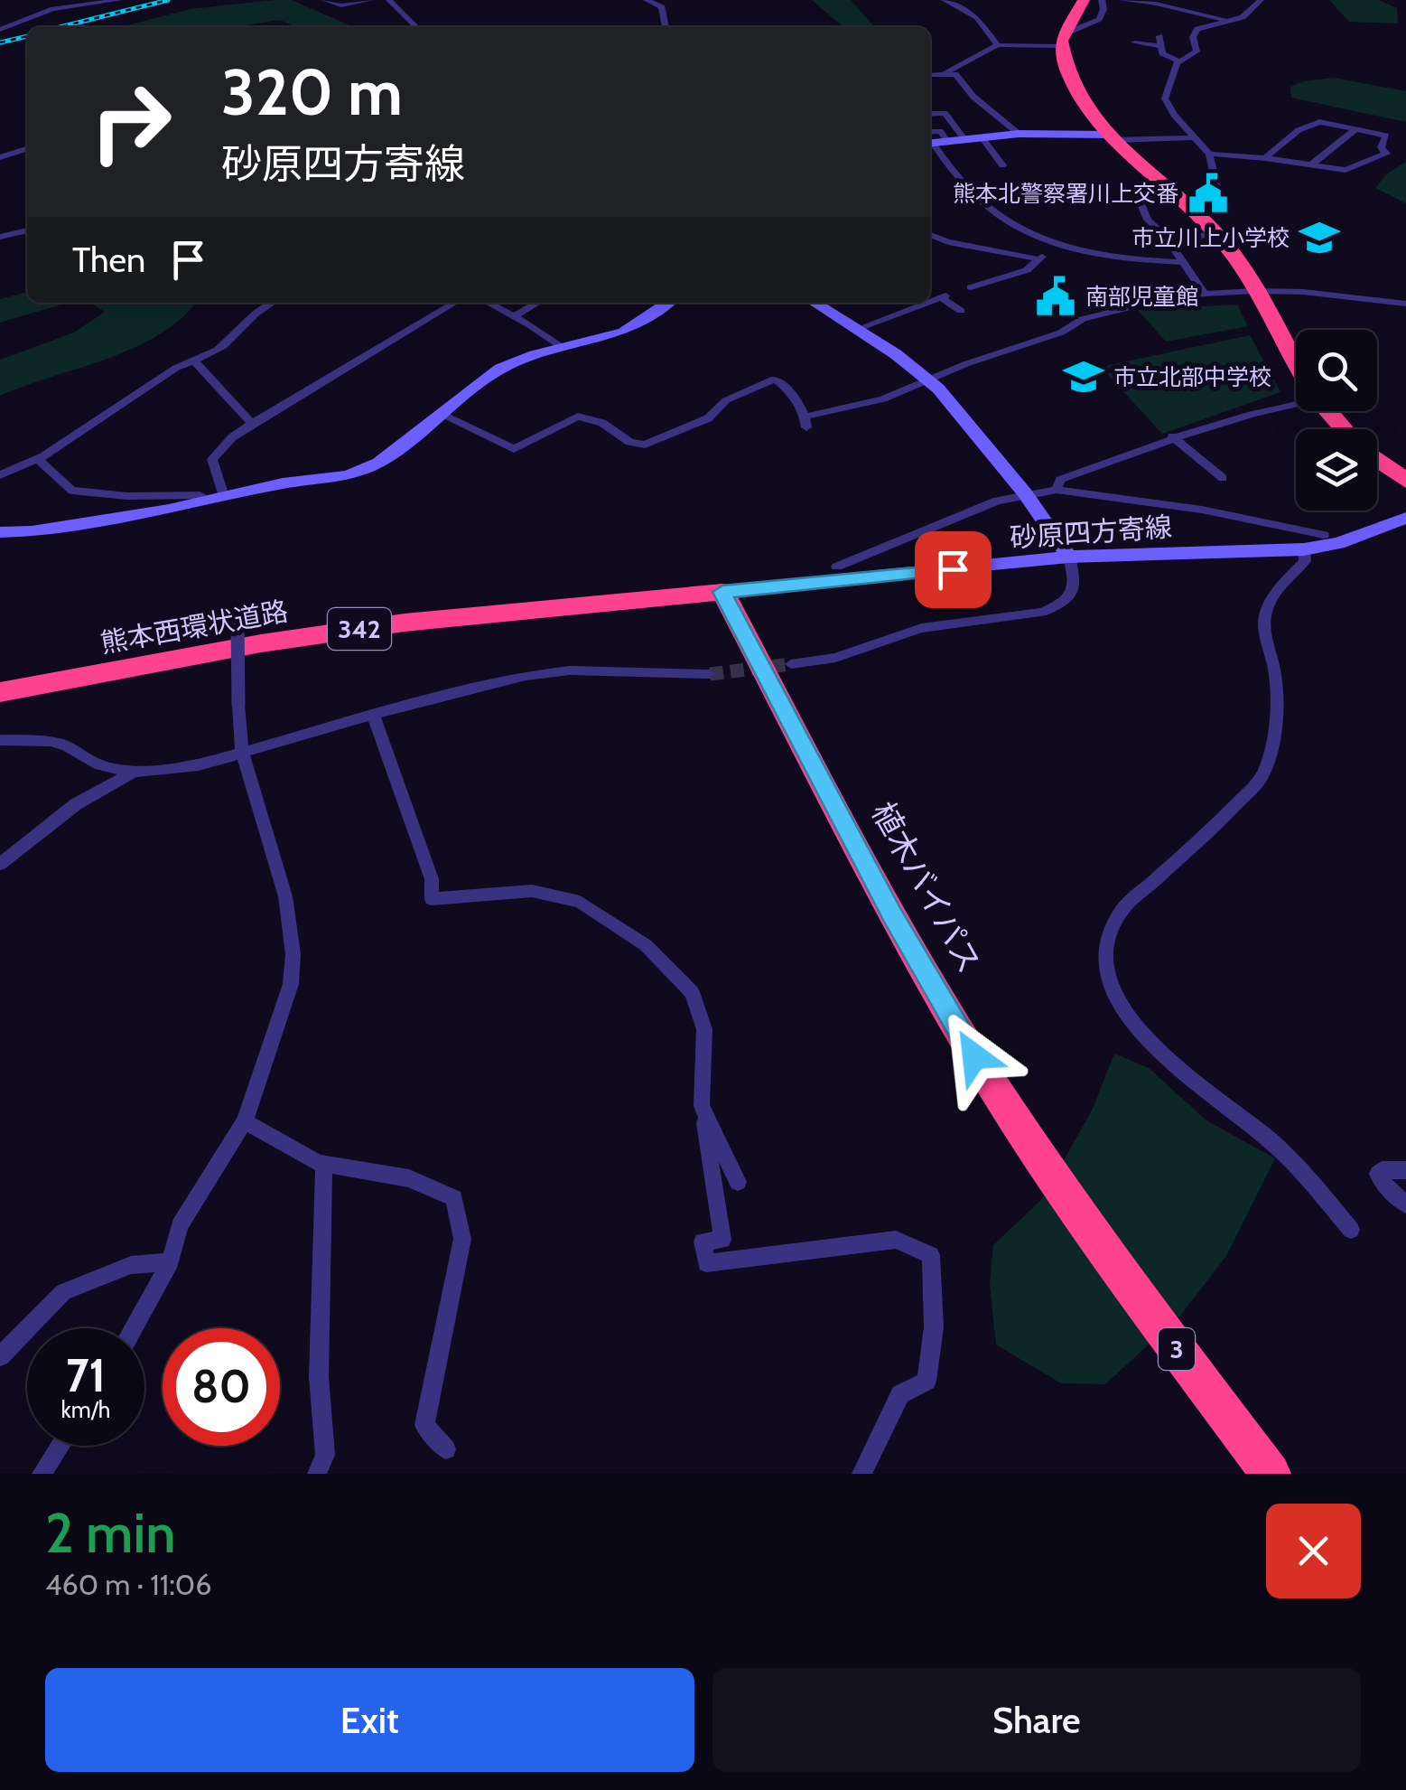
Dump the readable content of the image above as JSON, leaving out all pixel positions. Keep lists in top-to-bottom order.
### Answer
{
  "streets": {
    "highway": [
      "熊本西環状道路",
      "342",
      "植木バイパス",
      "3"
    ],
    "street": ["砂原四方寄線"]
  },
  "crossings": [
    ["砂原四方寄線", "熊本西環状道路"],
    ["砂原四方寄線", "植木バイパス"],
    ["熊本西環状道路", "植木バイパス"]
  ],
  "places": {
    "public building": ["熊本北警察署川上交番", "南部児童館"],
    "school or university": ["市立川上小学校", "市立北部中学校"]
  },
  "page": {
    "turn": ["320 m", "砂原四方寄線"],
    "then": "Then",
    "speed": "71 km/h",
    "limit": "80",
    "heading": ["2 min", "460 m · 11:06"],
    "buttons": ["Exit", "Share"]
  }
}
